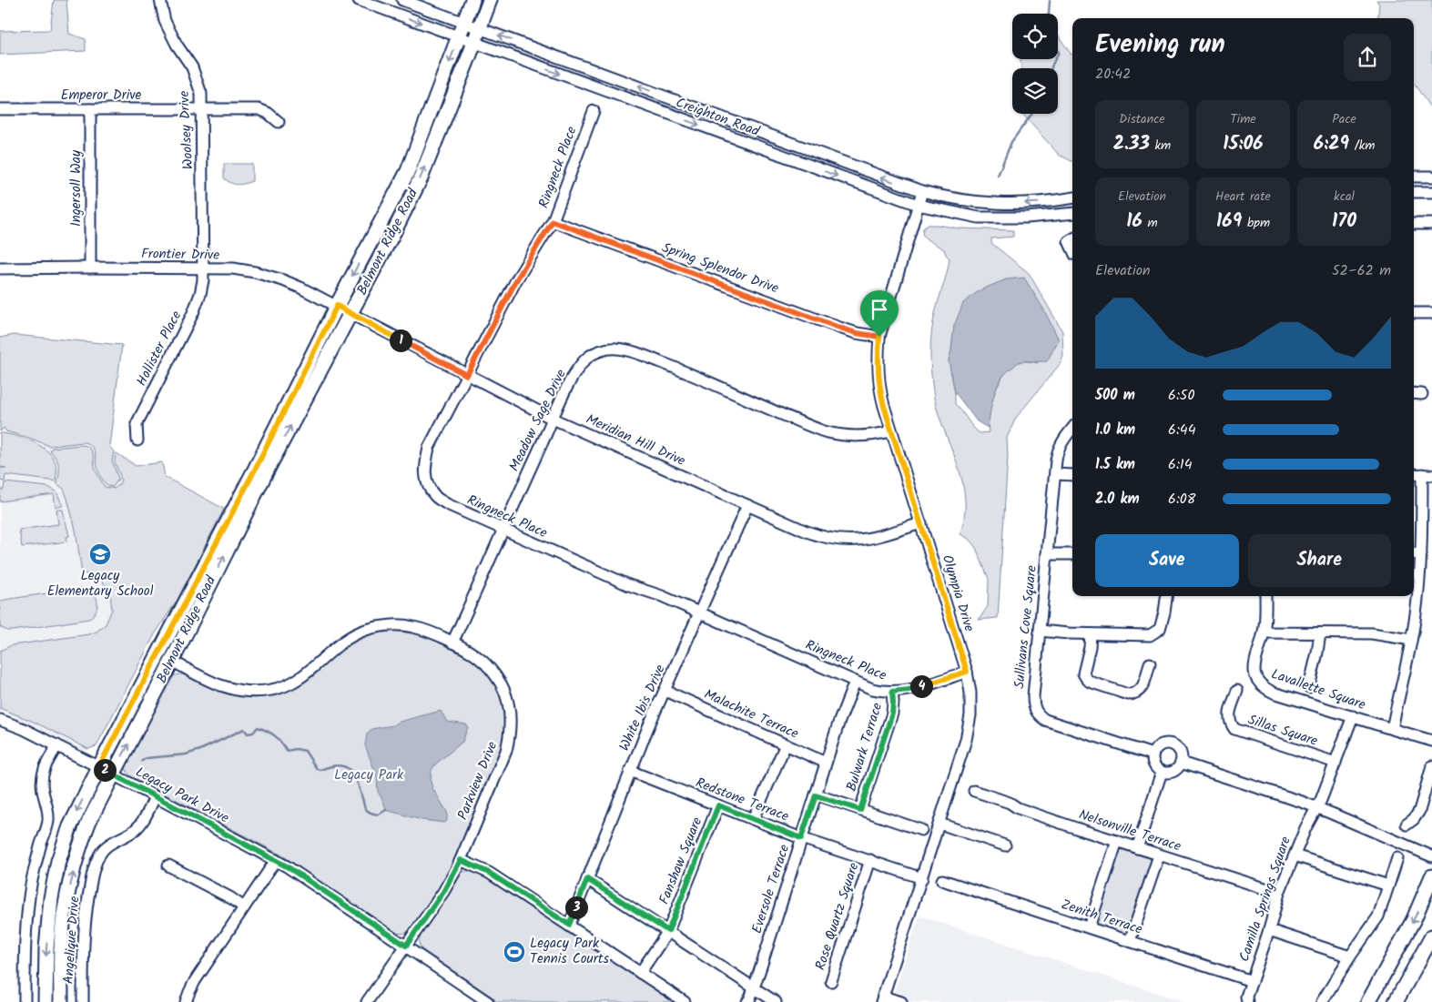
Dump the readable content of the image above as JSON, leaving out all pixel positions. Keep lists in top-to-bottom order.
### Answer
{
  "streets": {
    "main road": ["Belmont Ridge Road"],
    "street": [
      "Emperor Drive",
      "Creighton Road",
      "Woolsey Drive",
      "Ringneck Place",
      "Ingersoll Way",
      "Frontier Drive",
      "Spring Splendor Drive",
      "Hollister Place",
      "Meadow Sage Drive",
      "Meridian Hill Drive",
      "Olympia Drive",
      "Sullivans Cove Square",
      "Lavallette Square",
      "White Ibis Drive",
      "Malachite Terrace",
      "Sillas Square",
      "Bulwark Terrace",
      "Parkview Drive",
      "Legacy Park Drive",
      "Redstone Terrace",
      "Nelsonville Terrace",
      "Fanshaw Square",
      "Eversole Terrace",
      "Camilla Springs Square",
      "Rose Quartz Square",
      "Zenith Terrace",
      "Angelique Drive"
    ]
  },
  "crossings": [
    ["Emperor Drive", "Woolsey Drive"],
    ["Emperor Drive", "Ingersoll Way"],
    ["Creighton Road", "Belmont Ridge Road"],
    ["Creighton Road", "Olympia Drive"],
    ["Woolsey Drive", "Frontier Drive"],
    ["Woolsey Drive", "Hollister Place"],
    ["Ringneck Place", "Spring Splendor Drive"],
    ["Ringneck Place", "Meadow Sage Drive"],
    ["Ringneck Place", "Meridian Hill Drive"],
    ["Ringneck Place", "Olympia Drive"],
    ["Ringneck Place", "White Ibis Drive"],
    ["Ringneck Place", "Bulwark Terrace"],
    ["Ringneck Place", "Eversole Terrace"],
    ["Ingersoll Way", "Frontier Drive"],
    ["Belmont Ridge Road", "Frontier Drive"],
    ["Belmont Ridge Road", "Meridian Hill Drive"],
    ["Belmont Ridge Road", "Parkview Drive"],
    ["Belmont Ridge Road", "Legacy Park Drive"],
    ["Frontier Drive", "Hollister Place"],
    ["Frontier Drive", "Meridian Hill Drive"],
    ["Spring Splendor Drive", "Olympia Drive"],
    ["Meadow Sage Drive", "Meridian Hill Drive"],
    ["Meadow Sage Drive", "Olympia Drive"],
    ["Meadow Sage Drive", "Parkview Drive"],
    ["Meridian Hill Drive", "Olympia Drive"],
    ["Meridian Hill Drive", "White Ibis Drive"],
    ["Olympia Drive", "Redstone Terrace"],
    ["Lavallette Square", "Camilla Springs Square"],
    ["White Ibis Drive", "Malachite Terrace"],
    ["White Ibis Drive", "Redstone Terrace"],
    ["Malachite Terrace", "Eversole Terrace"],
    ["Sillas Square", "Camilla Springs Square"],
    ["Parkview Drive", "Legacy Park Drive"],
    ["Legacy Park Drive", "Angelique Drive"],
    ["Redstone Terrace", "Fanshaw Square"],
    ["Redstone Terrace", "Eversole Terrace"],
    ["Redstone Terrace", "Rose Quartz Square"],
    ["Nelsonville Terrace", "Camilla Springs Square"],
    ["Camilla Springs Square", "Zenith Terrace"]
  ],
  "parks": ["Legacy Park"],
  "places": {
    "school or university": ["Legacy Elementary School"],
    "sports": ["Legacy Park Tennis Courts"]
  },
  "page": {
    "heading": ["Evening run", "20:42"],
    "stats": [
      ["Distance", "2.33 km"],
      ["Time", "15:06"],
      ["Pace", "6:29 /km"],
      ["Elevation", "16 m"],
      ["Heart rate", "169 bpm"],
      ["kcal", "170"]
    ],
    "chart": ["Elevation", "52–62 m"],
    "pins": [
      "1",
      "4",
      "2",
      "3"
    ],
    "list": [
      {
        "name": "500 m",
        "note": "6:50"
      },
      {
        "name": "1.0 km",
        "note": "6:44"
      },
      {
        "name": "1.5 km",
        "note": "6:14"
      },
      {
        "name": "2.0 km",
        "note": "6:08"
      }
    ],
    "buttons": ["Save", "Share"]
  }
}
